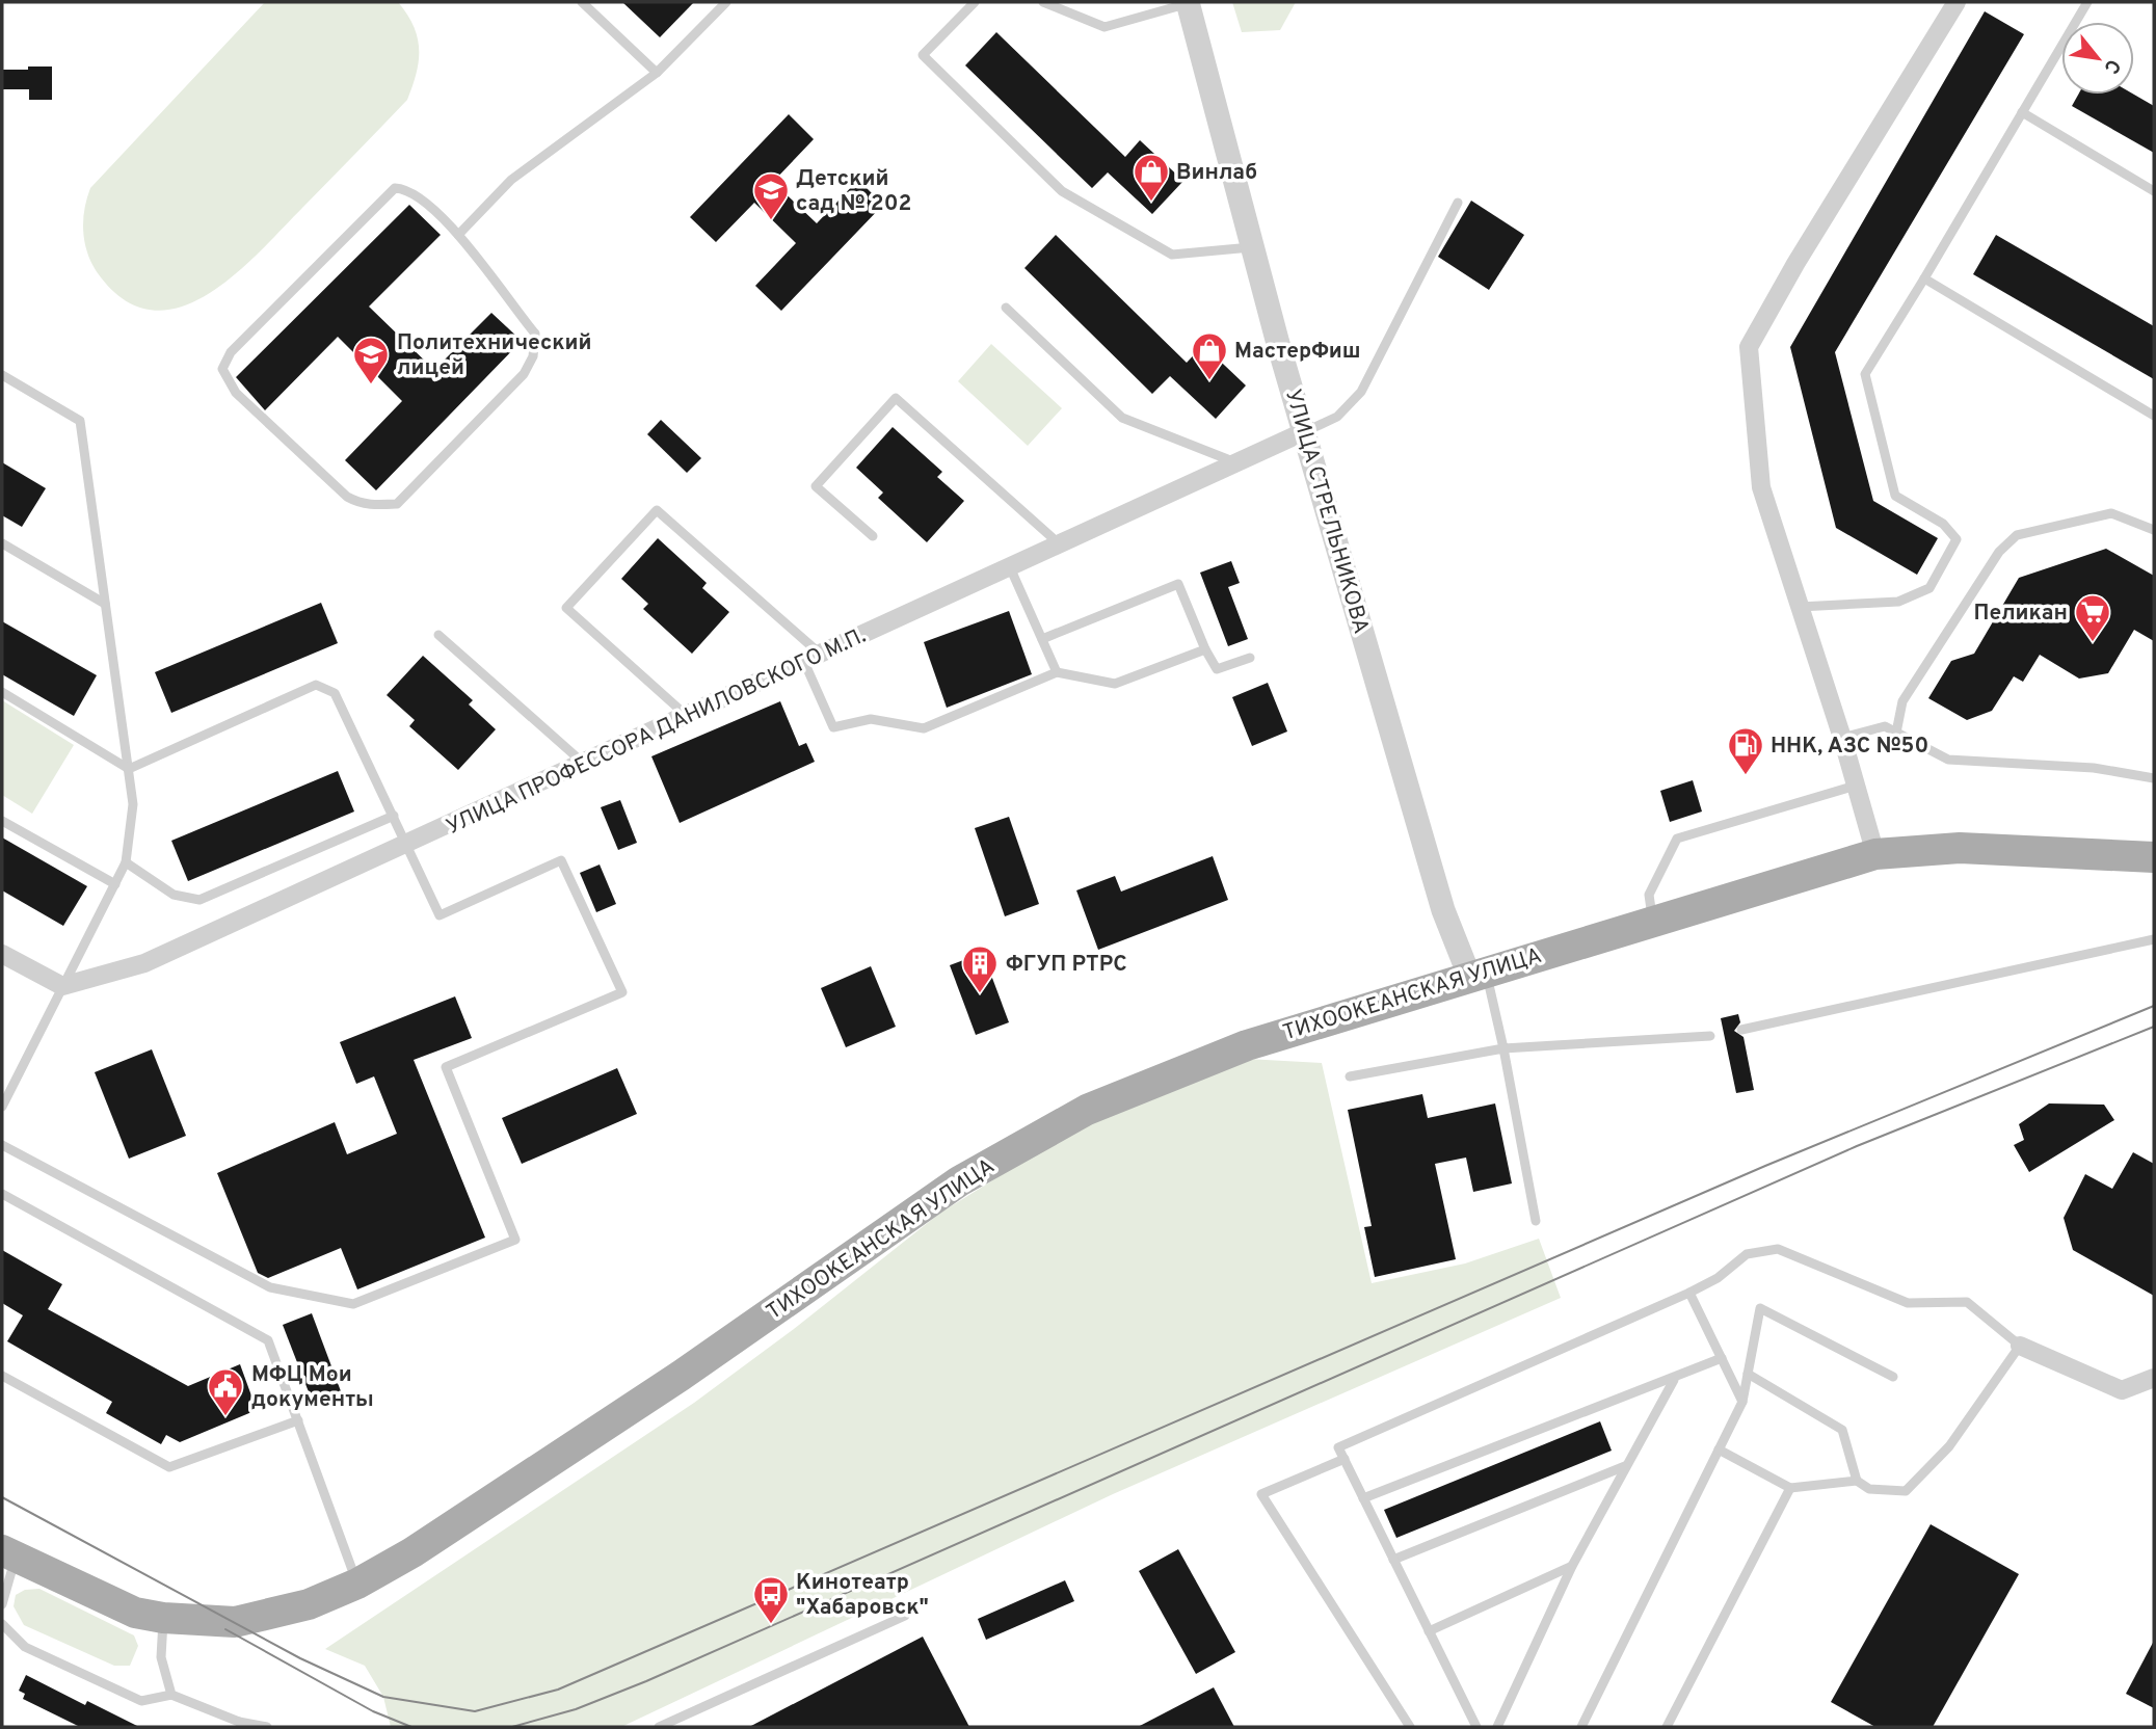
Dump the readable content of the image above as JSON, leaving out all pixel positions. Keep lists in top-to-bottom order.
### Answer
{
  "streets": {
    "main road": ["ТИХООКЕАНСКАЯ УЛИЦА"],
    "street": ["УЛИЦА СТРЕЛЬНИКОВА", "УЛИЦА ПРОФЕССОРА ДАНИЛОВСКОГО М.П."]
  },
  "crossings": [
    ["УЛИЦА СТРЕЛЬНИКОВА", "УЛИЦА ПРОФЕССОРА ДАНИЛОВСКОГО М.П."],
    ["УЛИЦА СТРЕЛЬНИКОВА", "ТИХООКЕАНСКАЯ УЛИЦА"]
  ],
  "places": {
    "shop": ["Винлаб", "МастерФиш"],
    "school or university": ["Детский сад № 202", "Политехнический лицей"],
    "supermarket": ["Пеликан"],
    "fuel station": ["ННК, АЗС №50"],
    "building": ["ФГУП РТРС"],
    "public building": ["МФЦ Мои документы"],
    "bus stop": ["Кинотеатр \"Хабаровск\""]
  },
  "north": "bottom right"
}
